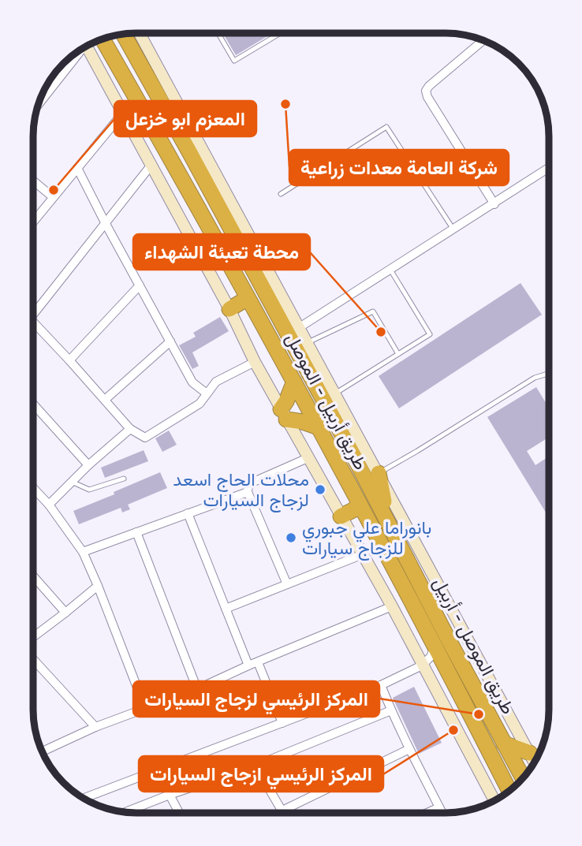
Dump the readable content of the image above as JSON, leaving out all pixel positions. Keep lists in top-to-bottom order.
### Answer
{
  "streets": {
    "highway": ["طريق أربيل - الموصل", "طريق الموصل - أربيل"]
  },
  "crossings": [
    ["طريق أربيل - الموصل", "طريق الموصل - أربيل"]
  ],
  "places": [
    "شركة العامة معدات زراعية",
    "المعزم ابو خزعل",
    "محطة تعبئة الشهداء",
    "محلات الحاج اسعد لزجاج السيارات",
    "بانوراما علي جبوري للزجاج سيارات",
    "المركز الرئيسي لزجاج السيارات",
    "المركز الرئيسي ازجاج السيارات"
  ]
}
